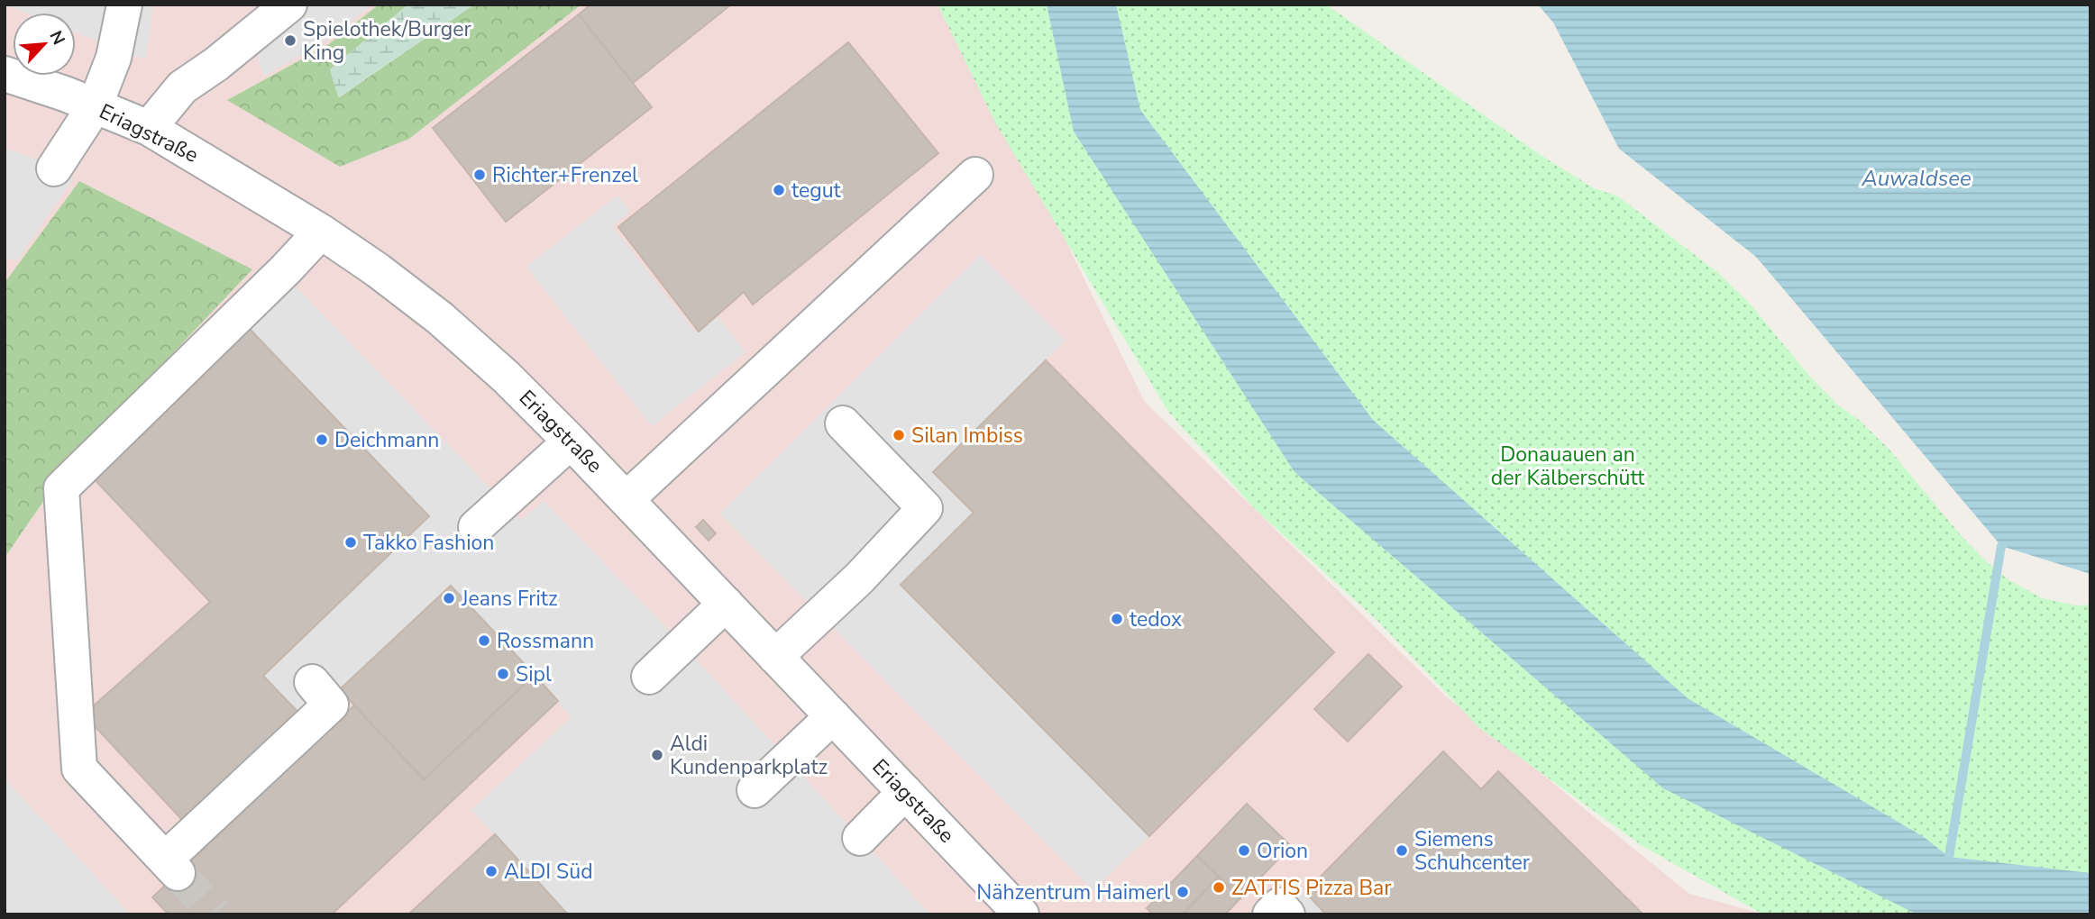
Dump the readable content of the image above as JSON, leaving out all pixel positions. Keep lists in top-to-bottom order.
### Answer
{
  "streets": {
    "street": ["Eriagstraße"]
  },
  "water": ["Auwaldsee"],
  "parks": ["Donauauen an der Kälberschütt"],
  "places": [
    "Spielothek/Burger King",
    "Richter+Frenzel",
    "tegut",
    "Silan Imbiss",
    "Deichmann",
    "Takko Fashion",
    "Jeans Fritz",
    "tedox",
    "Rossmann",
    "Sipl",
    "Aldi Kundenparkplatz",
    "Orion",
    "Siemens Schuhcenter",
    "ALDI Süd",
    "ZATTIS Pizza Bar",
    "Nähzentrum Haimerl"
  ],
  "north": "top right"
}
